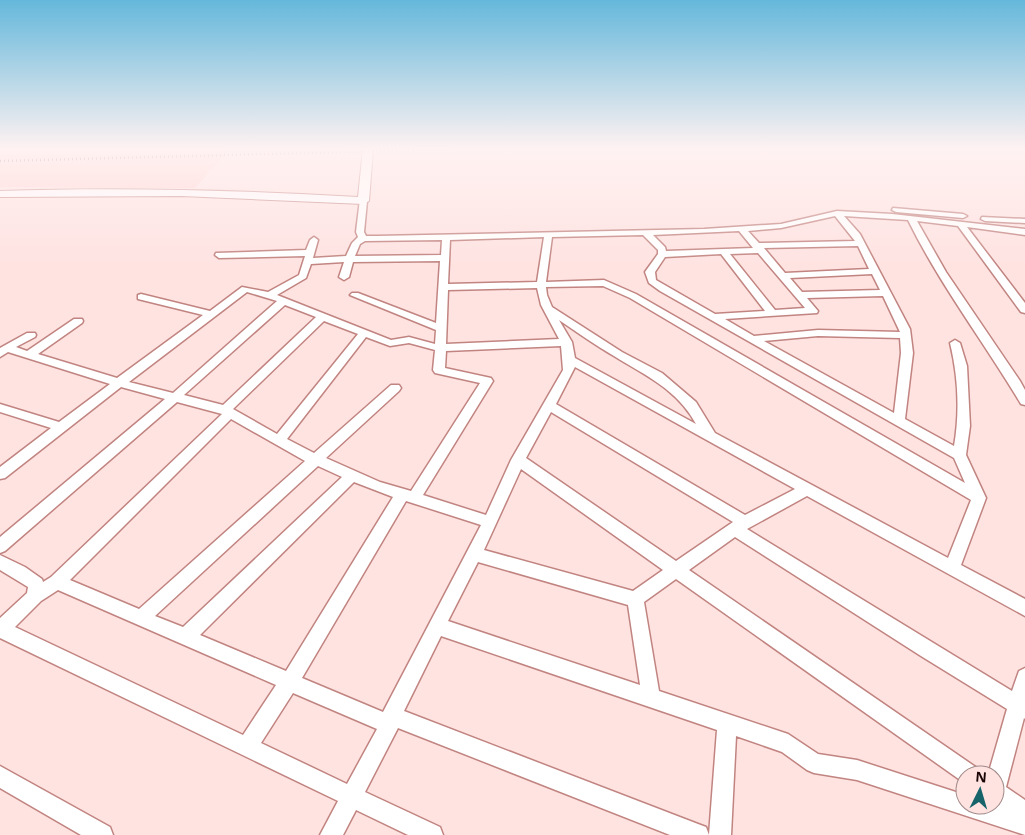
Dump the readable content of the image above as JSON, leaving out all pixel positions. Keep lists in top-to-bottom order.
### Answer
{
  "north": "top"
}
